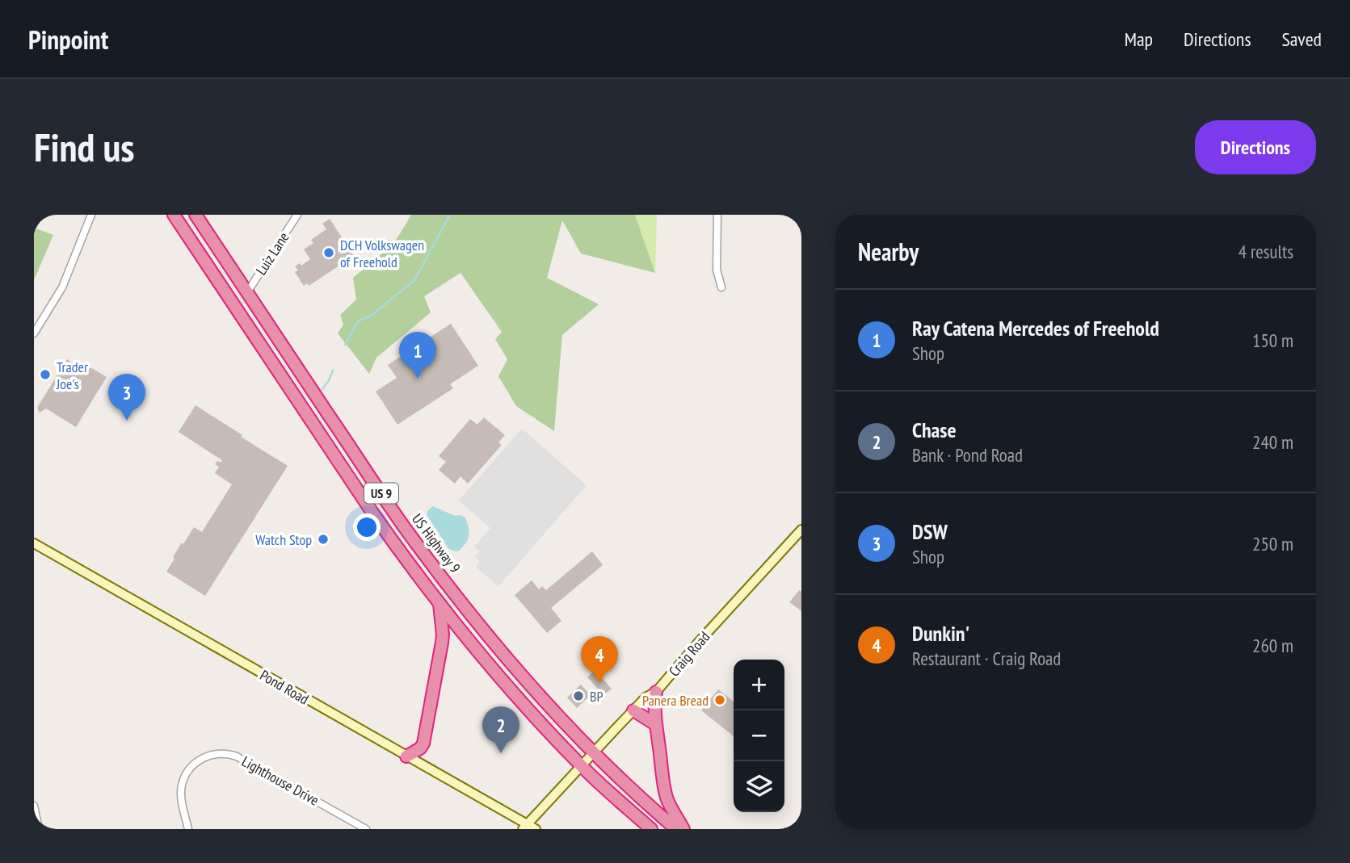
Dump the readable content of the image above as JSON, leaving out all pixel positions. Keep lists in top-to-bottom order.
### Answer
{
  "streets": {
    "highway": ["US 9", "US Highway 9"],
    "main road": ["Craig Road", "Pond Road"],
    "street": ["Luiz Lane", "Lighthouse Drive"]
  },
  "crossings": [
    ["Luiz Lane", "US Highway 9"],
    ["US 9", "Craig Road"],
    ["US Highway 9", "Craig Road"],
    ["Craig Road", "Pond Road"]
  ],
  "places": [
    "DCH Volkswagen of Freehold",
    "Trader Joe's",
    "Watch Stop",
    "BP",
    "Panera Bread"
  ],
  "page": {
    "header": "Pinpoint",
    "nav": ["Map", "Directions", "Saved"],
    "buttons": "Directions",
    "title": "Find us",
    "heading": ["Nearby", "4 results"],
    "list": [
      {
        "mark": "1",
        "name": "Ray Catena Mercedes of Freehold",
        "note": "Shop",
        "value": "150 m"
      },
      {
        "mark": "2",
        "name": "Chase",
        "note": "Bank · Pond Road",
        "value": "240 m"
      },
      {
        "mark": "3",
        "name": "DSW",
        "note": "Shop",
        "value": "250 m"
      },
      {
        "mark": "4",
        "name": "Dunkin'",
        "note": "Restaurant · Craig Road",
        "value": "260 m"
      }
    ],
    "pins": [
      "1",
      "3",
      "4",
      "2"
    ],
    "map_buttons": ["+", "−"]
  }
}
